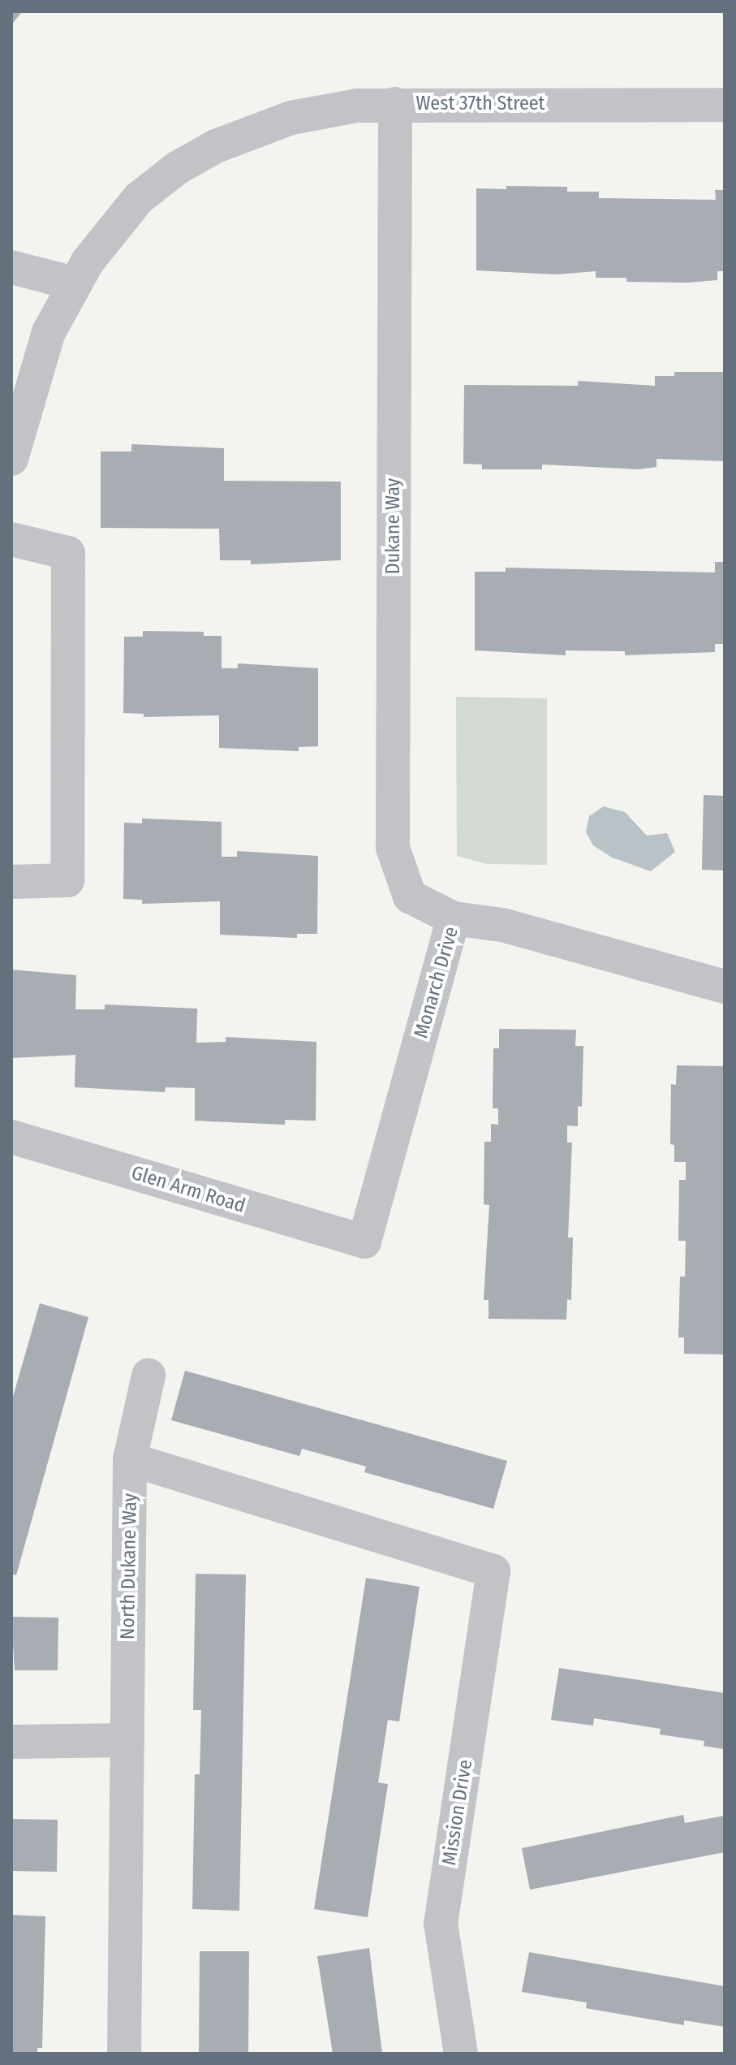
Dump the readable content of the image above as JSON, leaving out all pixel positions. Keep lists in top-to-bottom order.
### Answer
{
  "streets": {
    "street": [
      "West 37th Street",
      "Dukane Way",
      "Monarch Drive",
      "Glen Arm Road",
      "North Dukane Way",
      "Mission Drive"
    ]
  },
  "crossings": [
    ["West 37th Street", "Dukane Way"],
    ["Dukane Way", "Monarch Drive"],
    ["Monarch Drive", "Glen Arm Road"],
    ["North Dukane Way", "Mission Drive"]
  ]
}
